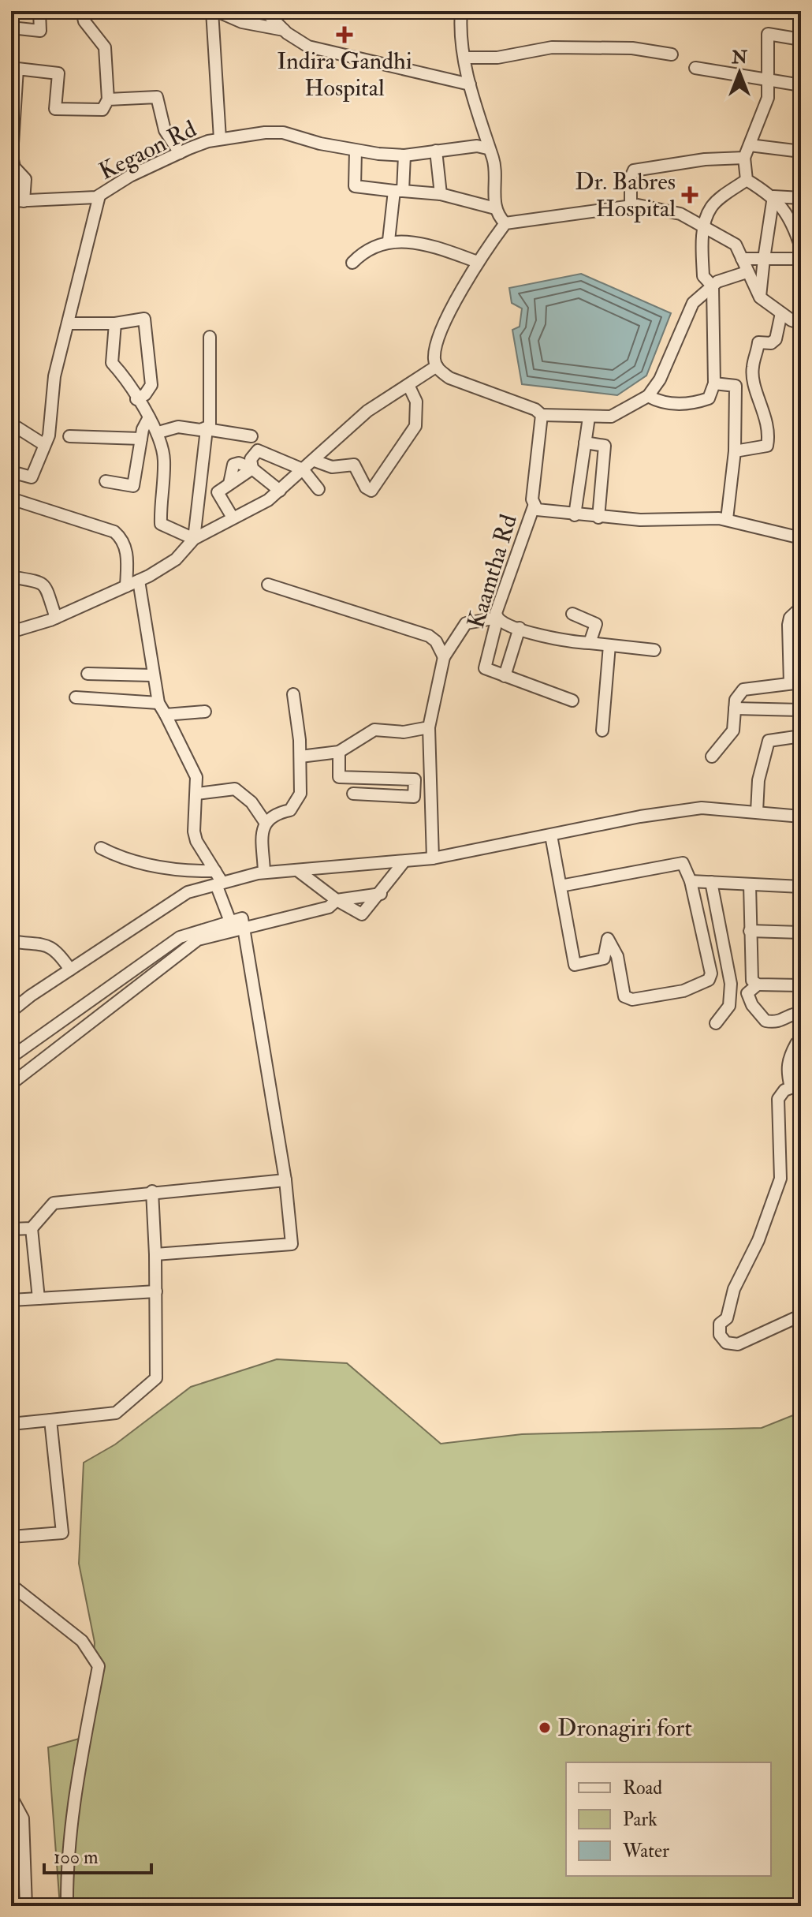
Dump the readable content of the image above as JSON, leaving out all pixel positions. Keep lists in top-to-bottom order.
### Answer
{
  "streets": {
    "street": ["Kegaon Rd", "Kaamtha Rd"]
  },
  "places": {
    "health": ["Indira Gandhi Hospital", "Dr. Babres Hospital"],
    "other": ["Dronagiri fort"]
  },
  "legend": ["Road", "Park", "Water"],
  "scale_bar": "100 m",
  "north": "top"
}
